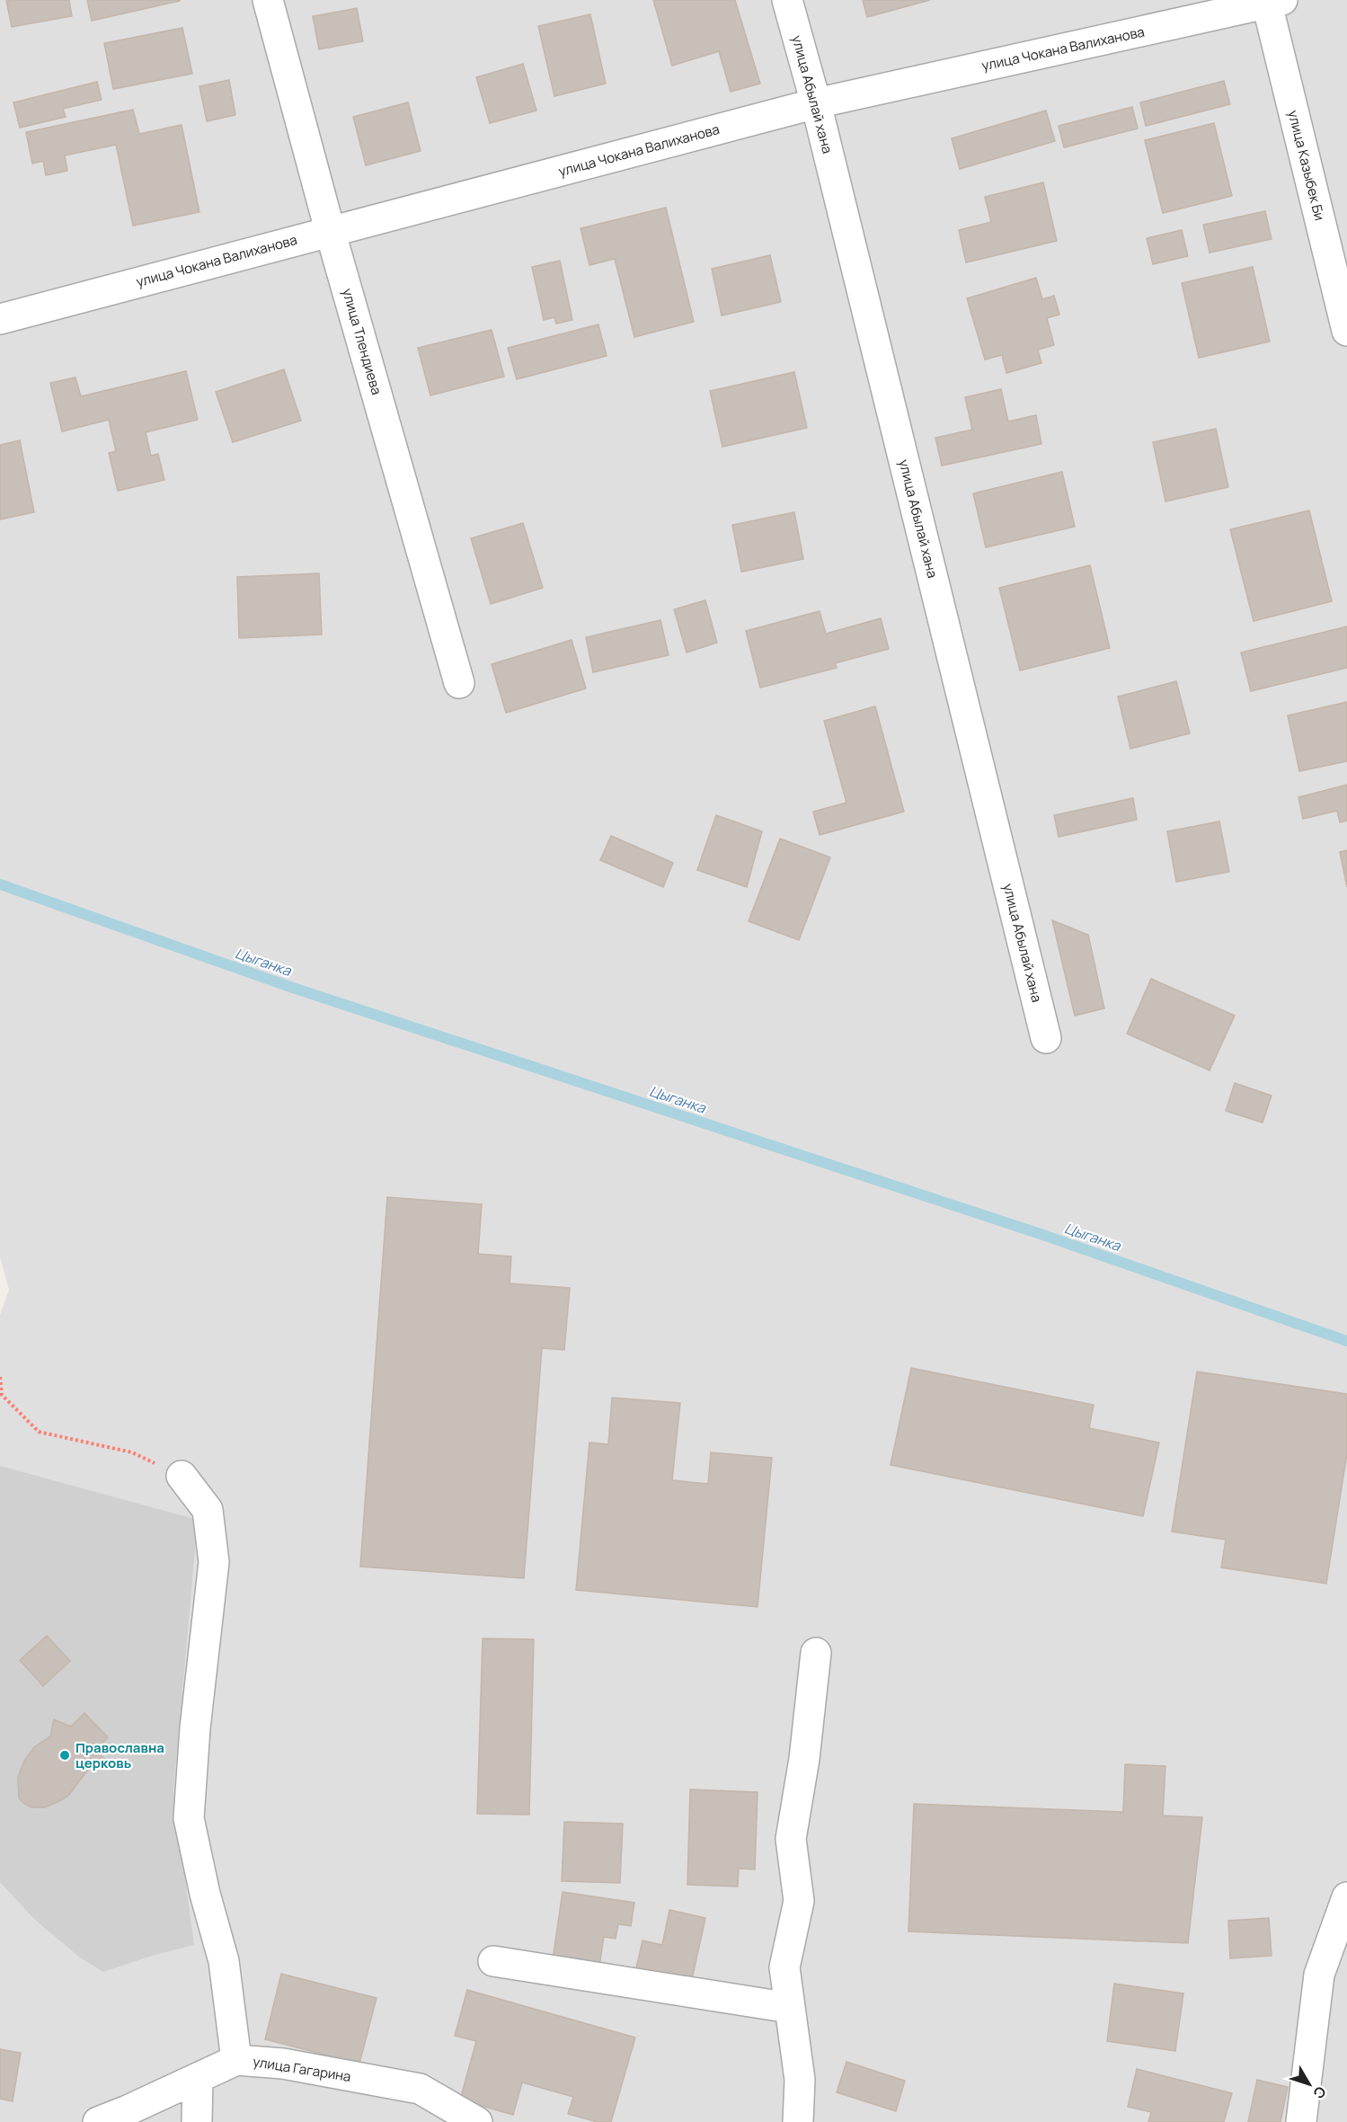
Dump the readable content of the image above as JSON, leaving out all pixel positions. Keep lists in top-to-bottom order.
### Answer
{
  "streets": {
    "street": [
      "улица Чокана Валиханова",
      "улица Абылай хана",
      "улица Казыбек Би",
      "улица Тлендиева",
      "улица Гагарина"
    ]
  },
  "crossings": [
    ["улица Чокана Валиханова", "улица Абылай хана"],
    ["улица Чокана Валиханова", "улица Казыбек Би"],
    ["улица Чокана Валиханова", "улица Тлендиева"]
  ],
  "water": ["Цыганка"],
  "places": ["Православна церковь"],
  "north": "bottom right"
}
